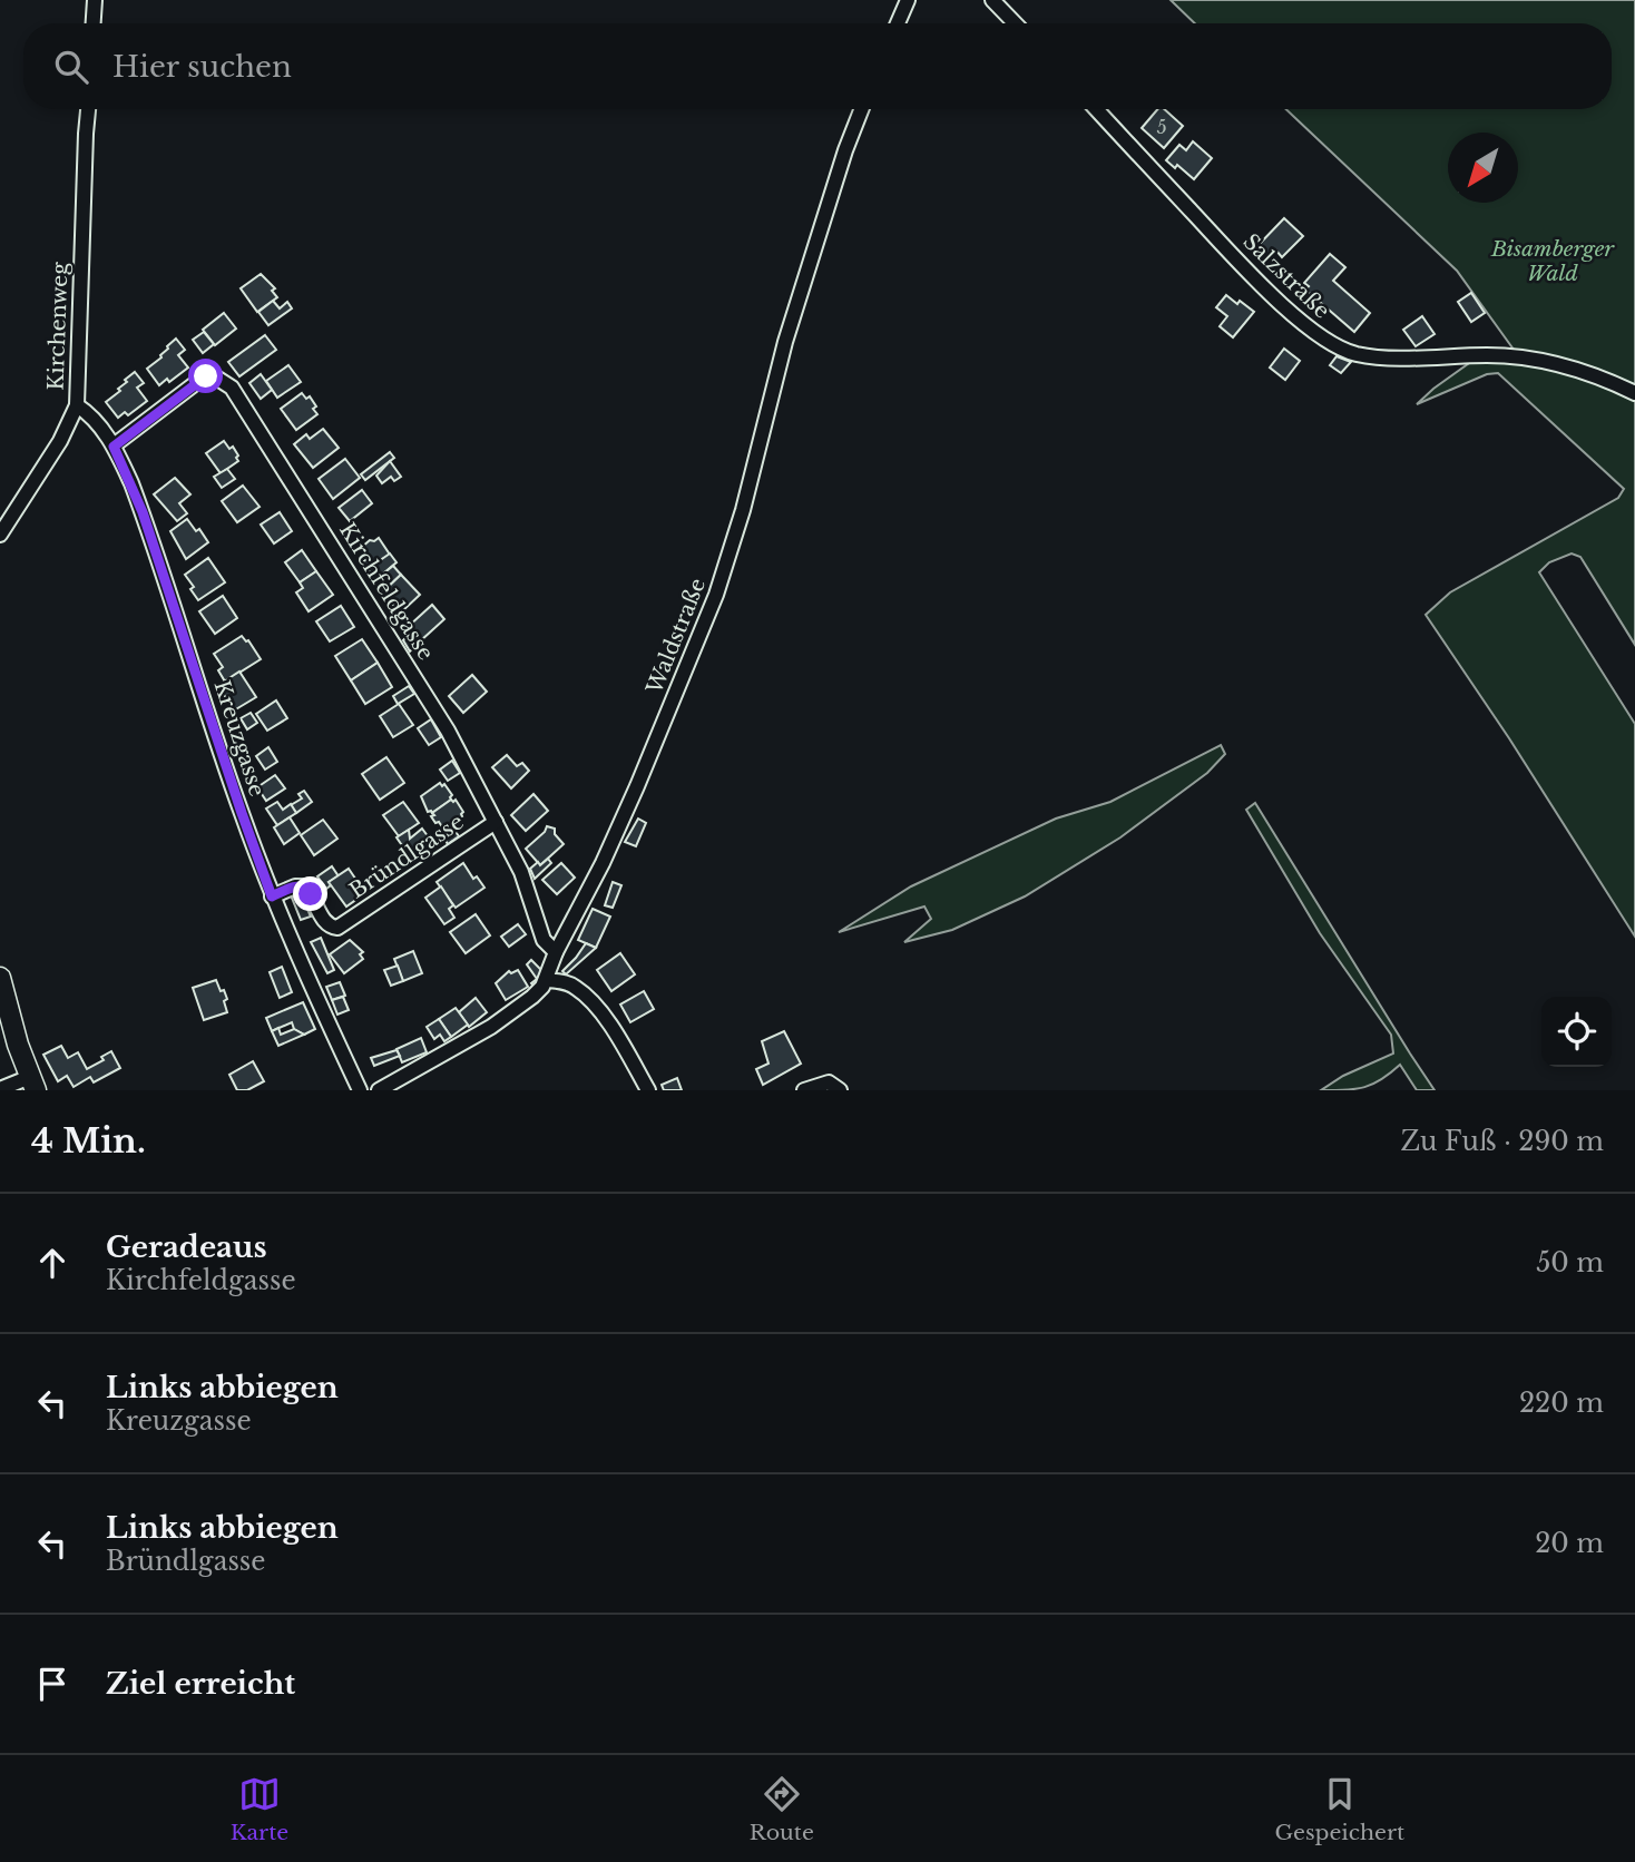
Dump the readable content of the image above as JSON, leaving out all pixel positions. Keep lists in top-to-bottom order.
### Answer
{
  "streets": {
    "street": [
      "Salzstraße",
      "Kirchenweg",
      "Kirchfeldgasse",
      "Waldstraße",
      "Kreuzgasse",
      "Bründlgasse"
    ]
  },
  "crossings": [
    ["Kirchenweg", "Kreuzgasse"],
    ["Kirchfeldgasse", "Waldstraße"],
    ["Kirchfeldgasse", "Kreuzgasse"],
    ["Kirchfeldgasse", "Bründlgasse"],
    ["Kreuzgasse", "Bründlgasse"]
  ],
  "parks": ["Bisamberger Wald"],
  "house_numbers": ["5"],
  "north": "bottom left",
  "page": {
    "search": "Hier suchen",
    "heading": ["4 Min.", "Zu Fuß · 290 m"],
    "list": [
      ["Geradeaus", "Kirchfeldgasse", "50 m"],
      ["Links abbiegen", "Kreuzgasse", "220 m"],
      ["Links abbiegen", "Bründlgasse", "20 m"],
      "Ziel erreicht"
    ],
    "nav": ["Karte", "Route", "Gespeichert"]
  }
}
